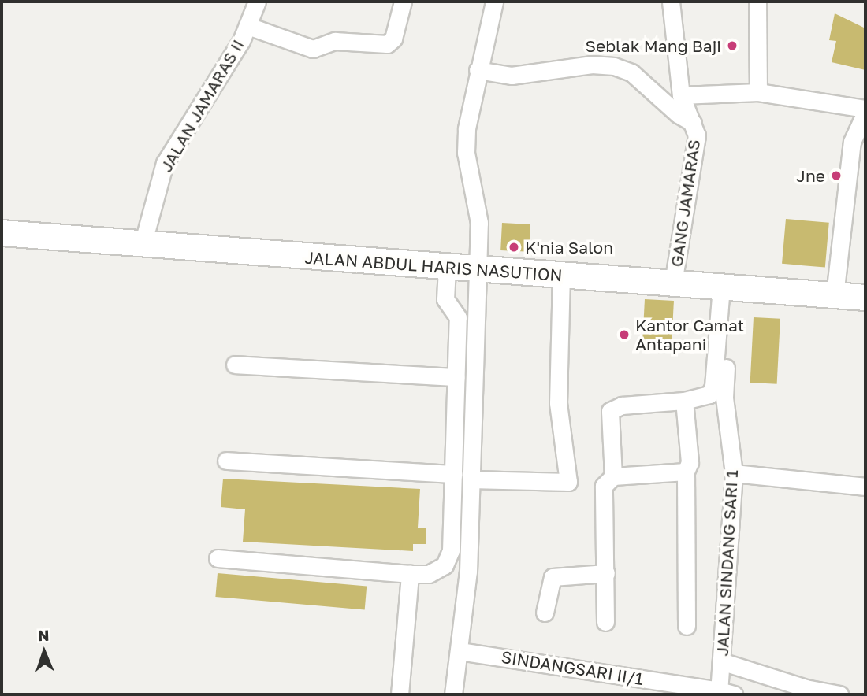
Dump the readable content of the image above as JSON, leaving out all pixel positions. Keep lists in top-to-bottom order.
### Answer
{
  "streets": {
    "highway": ["JALAN ABDUL HARIS NASUTION"],
    "street": [
      "JALAN JAMARAS II",
      "GANG JAMARAS",
      "JALAN SINDANG SARI 1",
      "SINDANGSARI II/1"
    ]
  },
  "crossings": [
    ["JALAN JAMARAS II", "JALAN ABDUL HARIS NASUTION"],
    ["GANG JAMARAS", "JALAN ABDUL HARIS NASUTION"],
    ["JALAN ABDUL HARIS NASUTION", "JALAN SINDANG SARI 1"],
    ["JALAN SINDANG SARI 1", "SINDANGSARI II/1"]
  ],
  "places": [
    "Seblak Mang Baji",
    "Jne",
    "K'nia Salon",
    "Kantor Camat Antapani"
  ],
  "north": "top"
}
